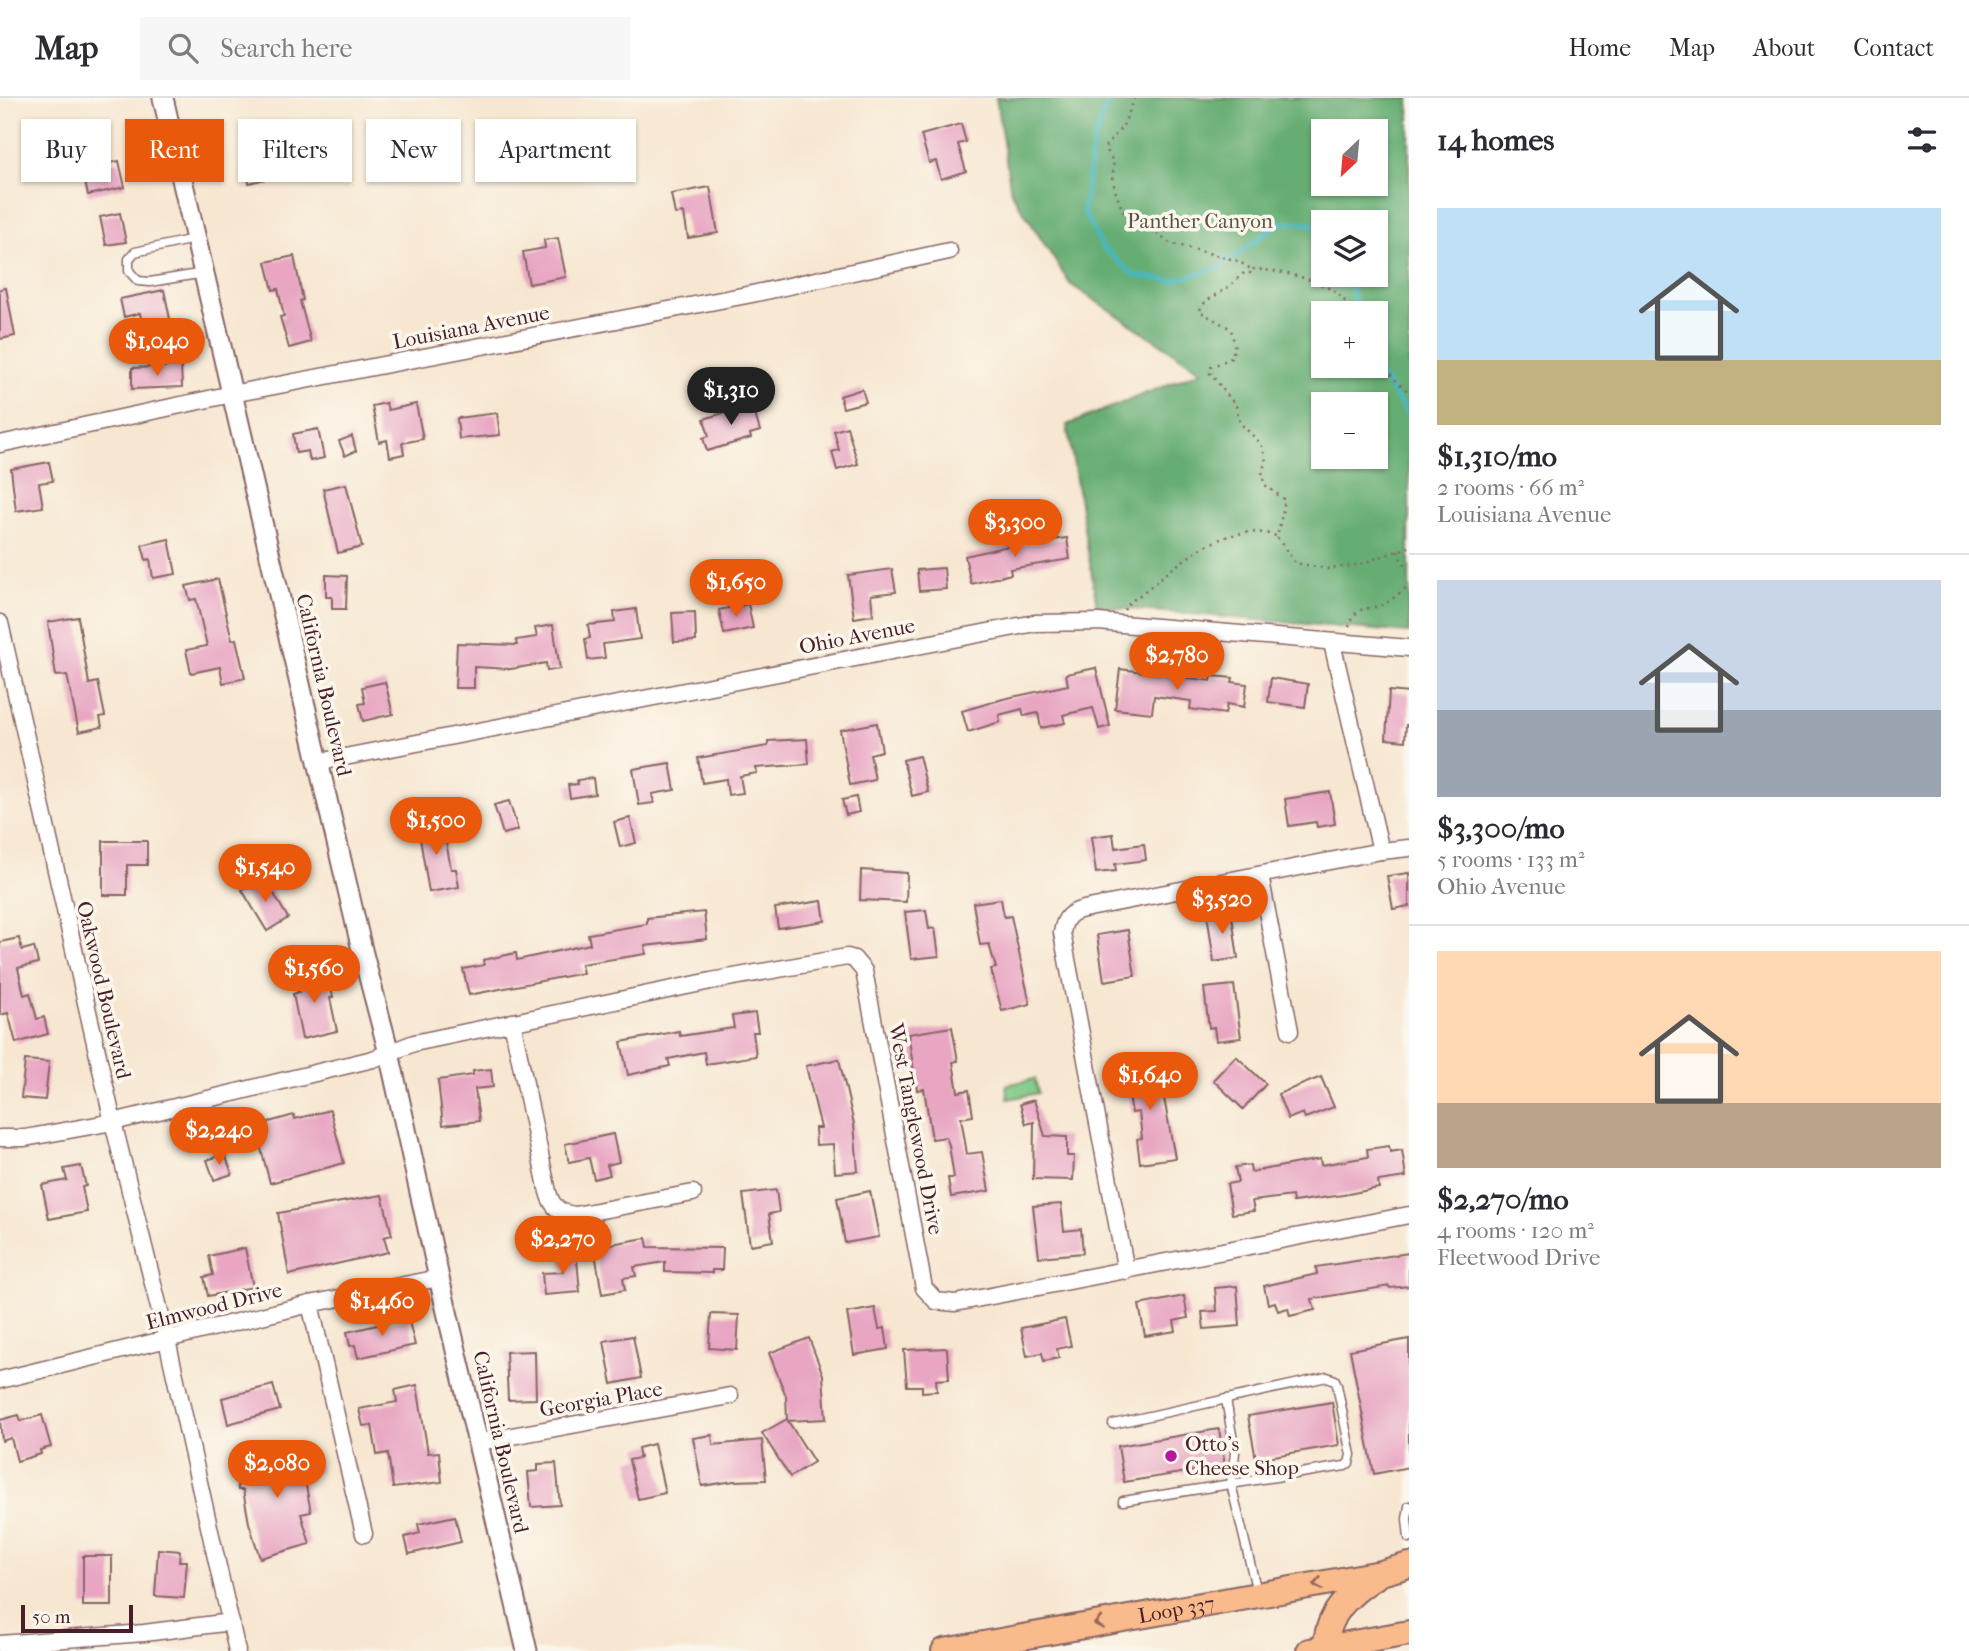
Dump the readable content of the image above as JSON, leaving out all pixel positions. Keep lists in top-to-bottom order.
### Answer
{
  "streets": {
    "main road": ["Loop 337"],
    "street": [
      "Louisiana Avenue",
      "Ohio Avenue",
      "California Boulevard",
      "Oakwood Boulevard",
      "West Tanglewood Drive",
      "Elmwood Drive",
      "Georgia Place"
    ]
  },
  "crossings": [
    ["Louisiana Avenue", "California Boulevard"],
    ["Ohio Avenue", "California Boulevard"],
    ["California Boulevard", "West Tanglewood Drive"],
    ["California Boulevard", "Elmwood Drive"],
    ["California Boulevard", "Georgia Place"],
    ["Oakwood Boulevard", "West Tanglewood Drive"],
    ["Oakwood Boulevard", "Elmwood Drive"]
  ],
  "one_way": ["Loop 337"],
  "parks": ["Panther Canyon"],
  "places": ["Otto's Cheese Shop"],
  "scale_bar": "50 m",
  "north": "bottom left",
  "page": {
    "header": "Map",
    "search": "Search here",
    "nav": [
      "Home",
      "Map",
      "About",
      "Contact"
    ],
    "heading": "14 homes",
    "map_buttons": ["+", "−"],
    "chip": [
      "Buy",
      "Rent",
      "Filters",
      "New",
      "Apartment"
    ],
    "list": [
      {
        "name": "$1,310/mo",
        "note": "2 rooms · 66 m² · Louisiana Avenue"
      },
      {
        "name": "$3,300/mo",
        "note": "5 rooms · 133 m² · Ohio Avenue"
      },
      {
        "name": "$2,270/mo",
        "note": "4 rooms · 120 m² · Fleetwood Drive"
      }
    ],
    "price": [
      "$1,040",
      "$1,310",
      "$3,300",
      "$1,650",
      "$2,780",
      "$1,500",
      "$1,540",
      "$3,520",
      "$1,560",
      "$1,640",
      "$2,240",
      "$2,270",
      "$1,460",
      "$2,080"
    ],
    "scale": "50 m"
  }
}
